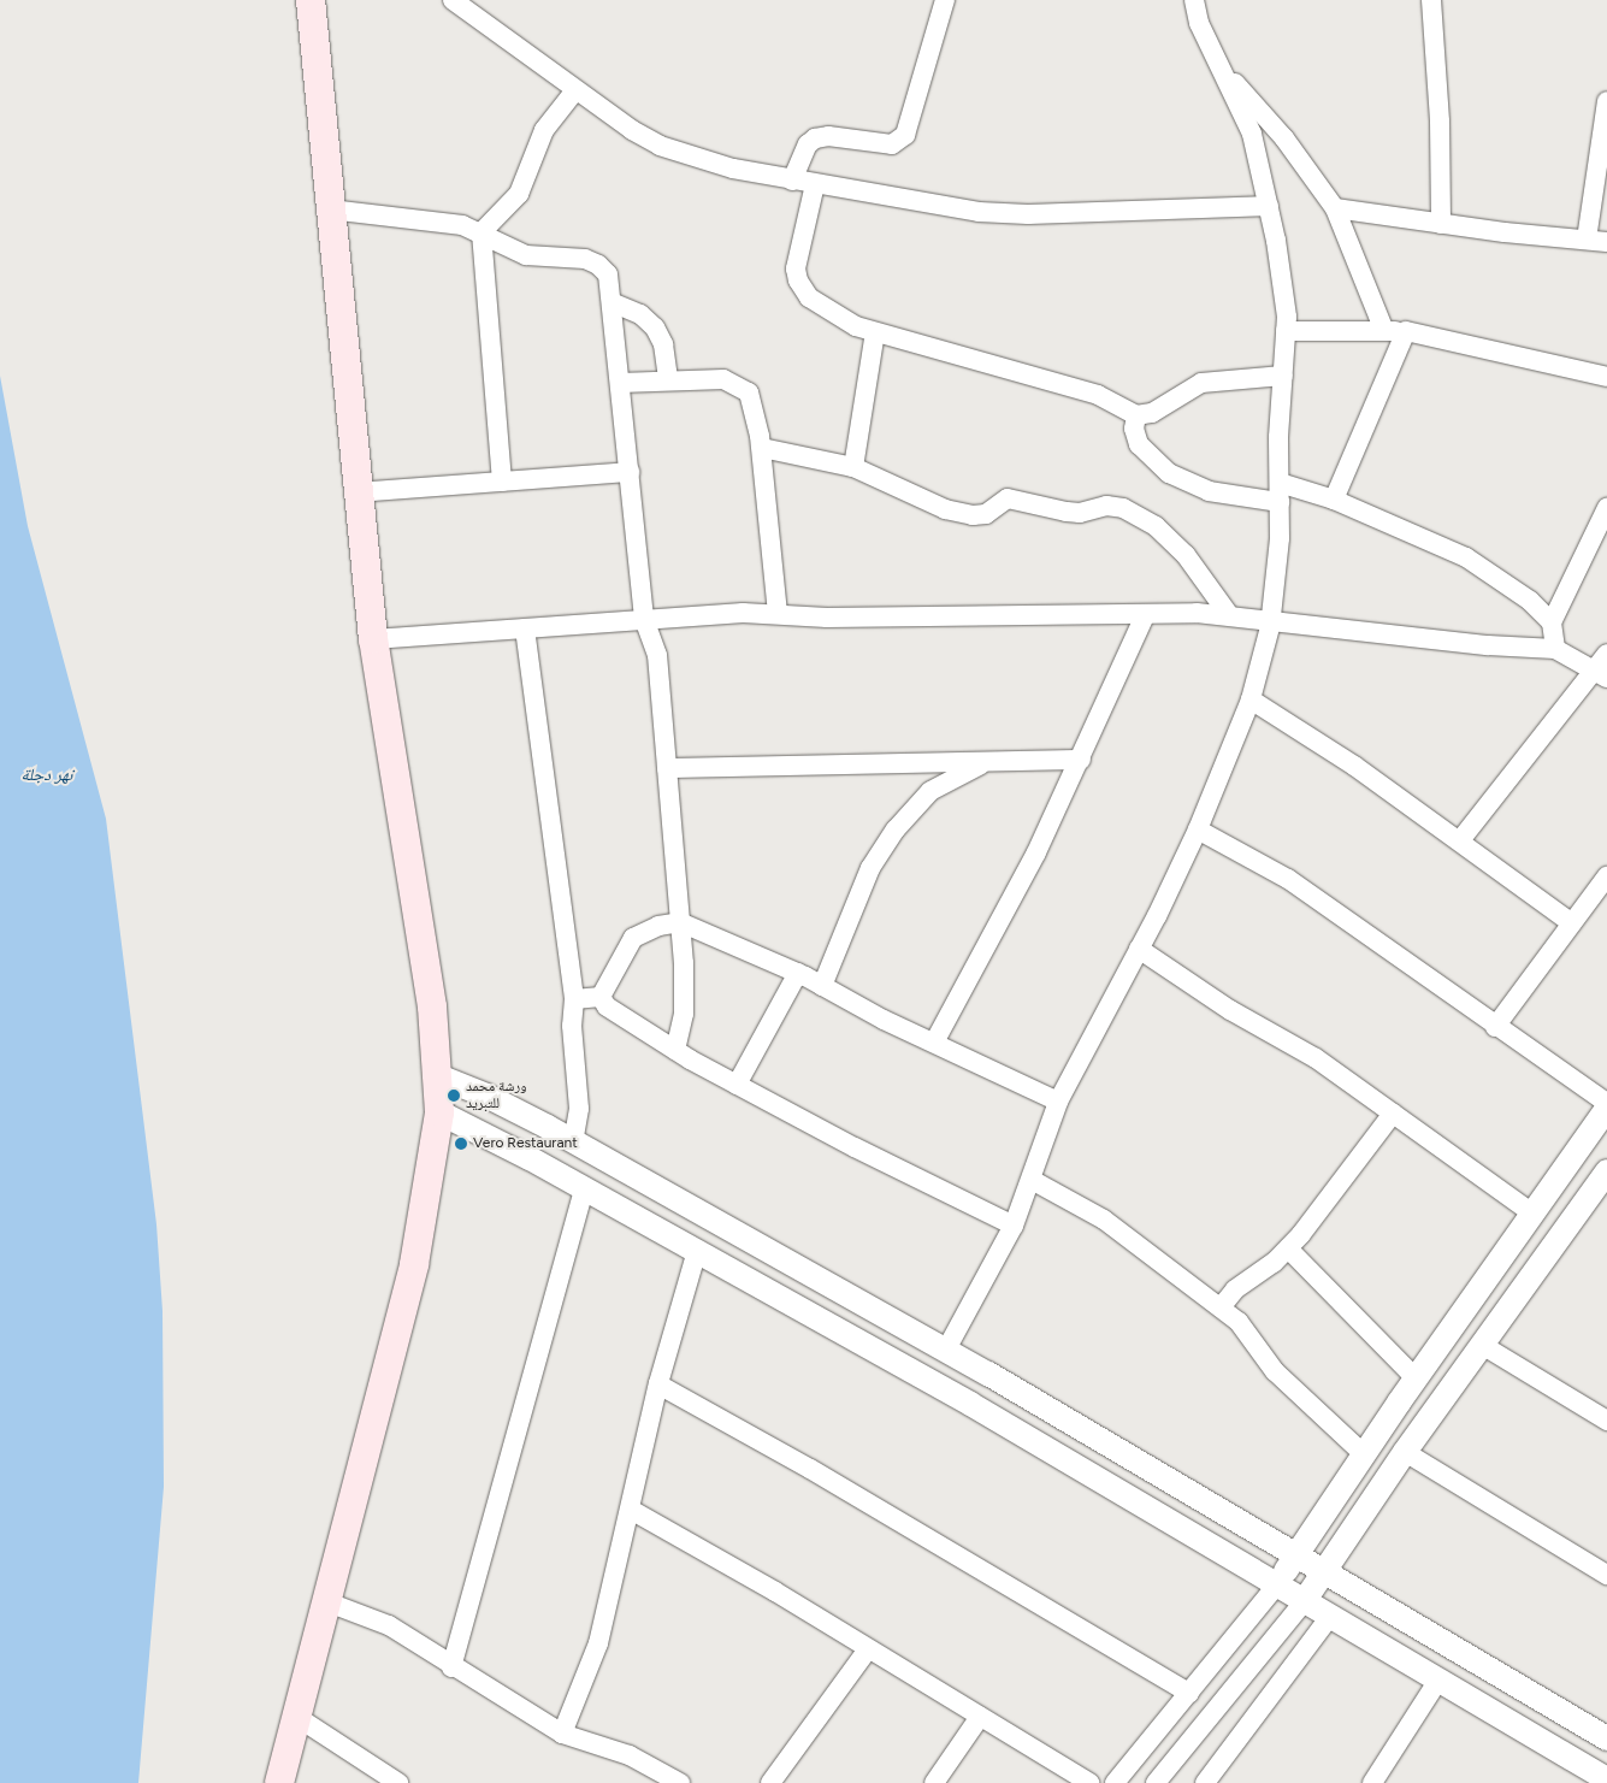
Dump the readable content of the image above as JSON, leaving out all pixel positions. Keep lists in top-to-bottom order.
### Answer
{
  "water": ["نهر دجلة"],
  "places": ["ورشة محمد للتبريد", "Vero Restaurant"]
}
